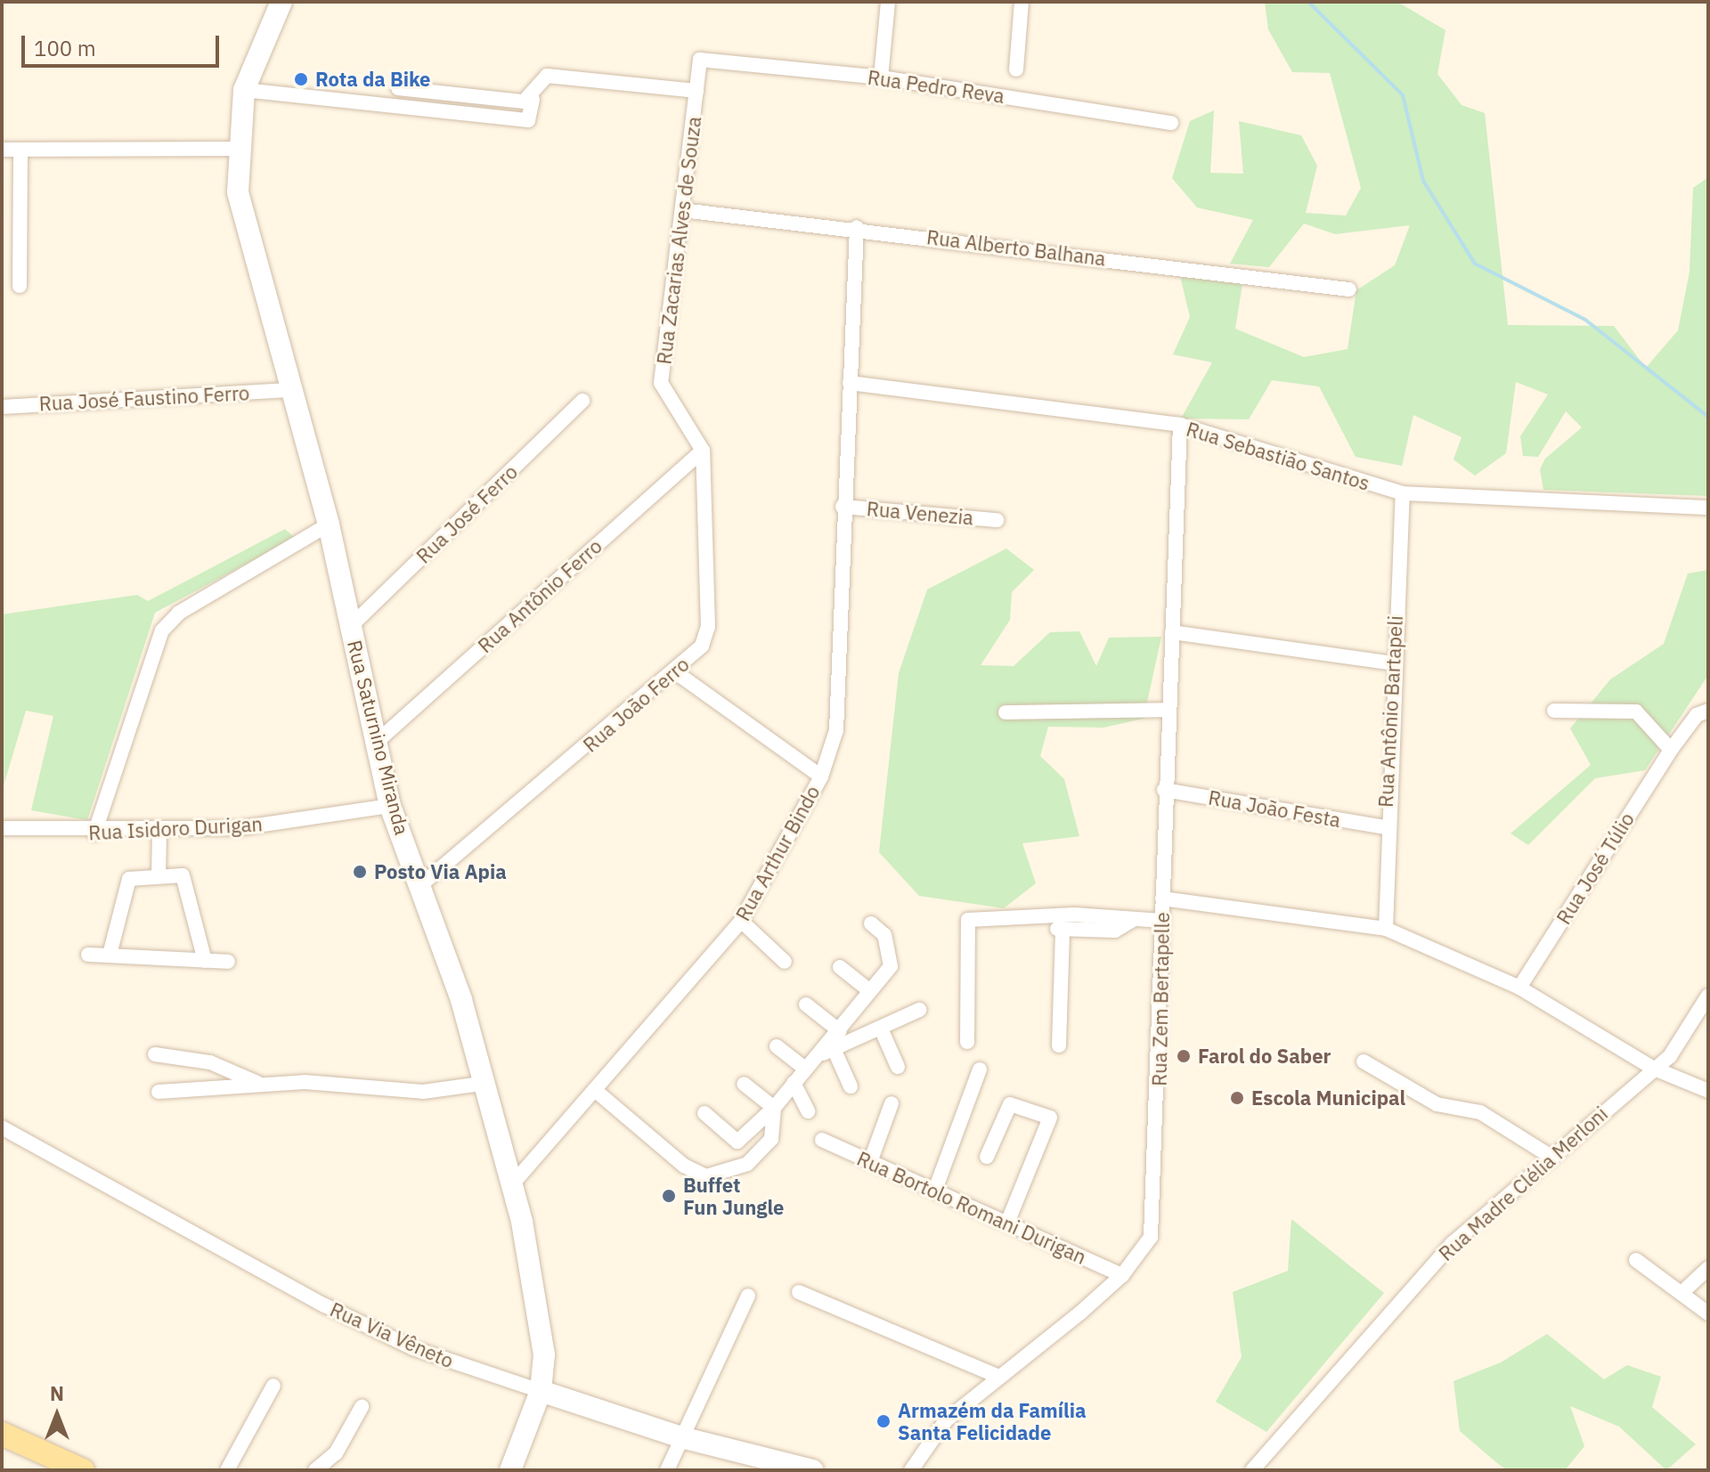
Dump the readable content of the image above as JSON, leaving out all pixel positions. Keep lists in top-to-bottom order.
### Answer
{
  "streets": {
    "main road": ["Rua Saturnino Miranda", "Rua Via Vêneto"],
    "street": [
      "Rua Pedro Reva",
      "Rua Zacarias Alves de Souza",
      "Rua Alberto Balhana",
      "Rua José Faustino Ferro",
      "Rua Sebastião Santos",
      "Rua Venezia",
      "Rua José Ferro",
      "Rua Antônio Ferro",
      "Rua João Ferro",
      "Rua Antônio Bartapeli",
      "Rua João Festa",
      "Rua Isidoro Durigan",
      "Rua Arthur Bindo",
      "Rua José Túlio",
      "Rua Zem Bertapelle",
      "Rua Madre Clélia Merloni",
      "Rua Bortolo Romani Durigan"
    ]
  },
  "crossings": [
    ["Rua Pedro Reva", "Rua Zacarias Alves de Souza"],
    ["Rua Zacarias Alves de Souza", "Rua Alberto Balhana"],
    ["Rua Zacarias Alves de Souza", "Rua Antônio Ferro"],
    ["Rua Zacarias Alves de Souza", "Rua João Ferro"],
    ["Rua Alberto Balhana", "Rua Arthur Bindo"],
    ["Rua José Faustino Ferro", "Rua Saturnino Miranda"],
    ["Rua Sebastião Santos", "Rua Antônio Bartapeli"],
    ["Rua Sebastião Santos", "Rua Arthur Bindo"],
    ["Rua Sebastião Santos", "Rua Zem Bertapelle"],
    ["Rua Venezia", "Rua Arthur Bindo"],
    ["Rua José Ferro", "Rua Saturnino Miranda"],
    ["Rua Antônio Ferro", "Rua João Ferro"],
    ["Rua Antônio Ferro", "Rua Saturnino Miranda"],
    ["Rua João Ferro", "Rua Saturnino Miranda"],
    ["Rua Antônio Bartapeli", "Rua João Festa"],
    ["Rua Saturnino Miranda", "Rua Isidoro Durigan"],
    ["Rua Saturnino Miranda", "Rua Arthur Bindo"],
    ["Rua Saturnino Miranda", "Rua Via Vêneto"],
    ["Rua João Festa", "Rua Zem Bertapelle"],
    ["Rua Zem Bertapelle", "Rua Bortolo Romani Durigan"]
  ],
  "places": [
    "Rota da Bike",
    "Posto Via Apia",
    "Farol do Saber",
    "Escola Municipal",
    "Buffet Fun Jungle",
    "Armazém da Família Santa Felicidade"
  ],
  "scale_bar": "100 m",
  "north": "top"
}
